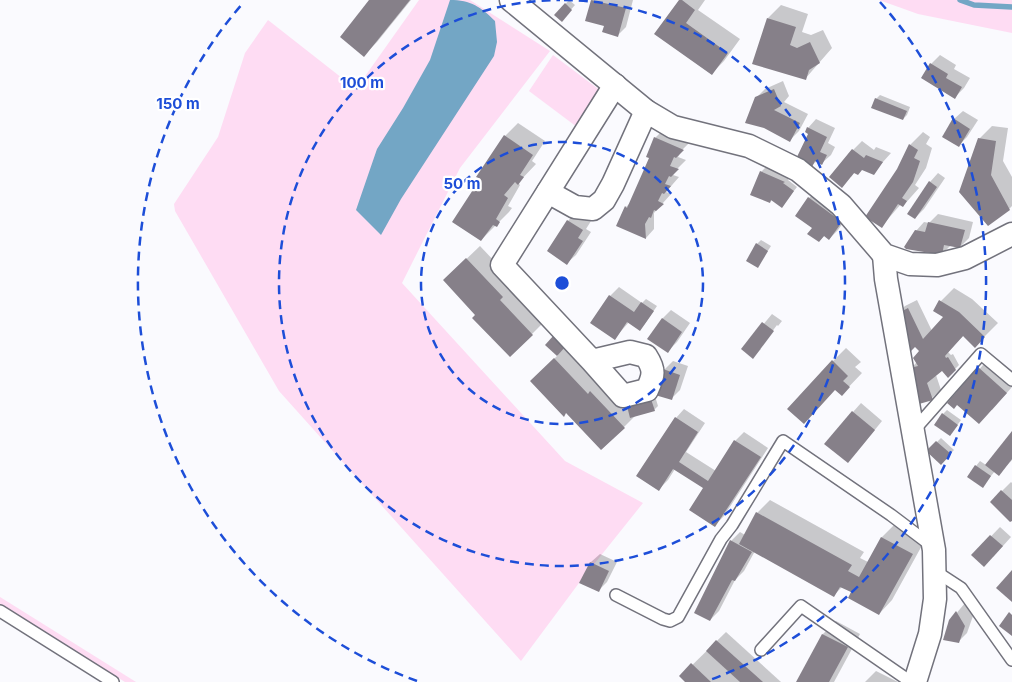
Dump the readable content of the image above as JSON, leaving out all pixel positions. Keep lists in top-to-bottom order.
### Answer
{
  "rings": ["100 m", "150 m", "50 m"]
}
